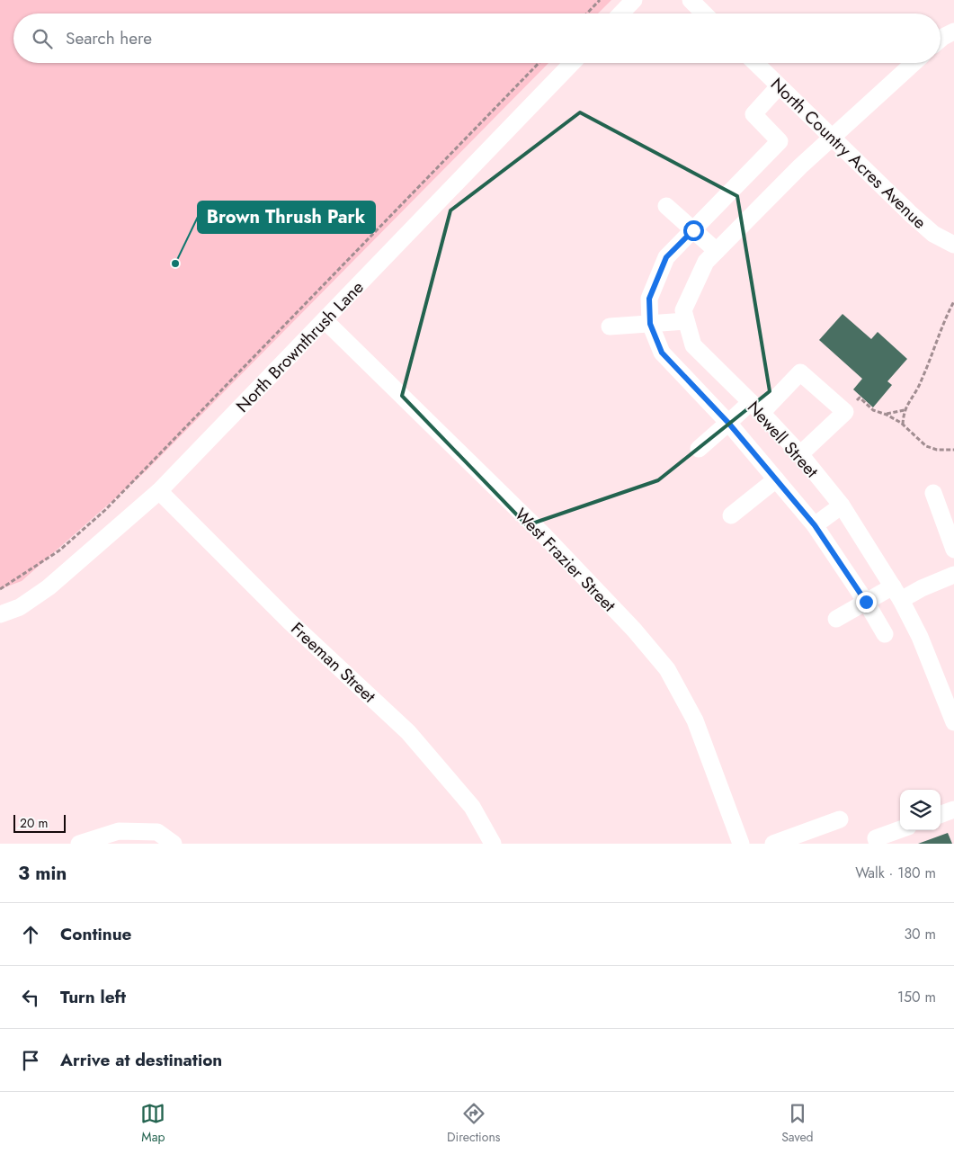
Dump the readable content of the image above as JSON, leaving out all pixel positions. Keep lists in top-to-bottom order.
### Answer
{
  "streets": {
    "street": [
      "North Country Acres Avenue",
      "North Brownthrush Lane",
      "Newell Street",
      "West Frazier Street",
      "Freeman Street"
    ]
  },
  "crossings": [
    ["North Country Acres Avenue", "Newell Street"],
    ["North Brownthrush Lane", "West Frazier Street"],
    ["North Brownthrush Lane", "Freeman Street"]
  ],
  "places": ["Brown Thrush Park"],
  "scale_bar": "20 m",
  "page": {
    "search": "Search here",
    "scale": "20 m",
    "heading": ["3 min", "Walk · 180 m"],
    "list": [
      ["Continue", "30 m"],
      ["Turn left", "150 m"],
      "Arrive at destination"
    ],
    "nav": ["Map", "Directions", "Saved"]
  }
}
